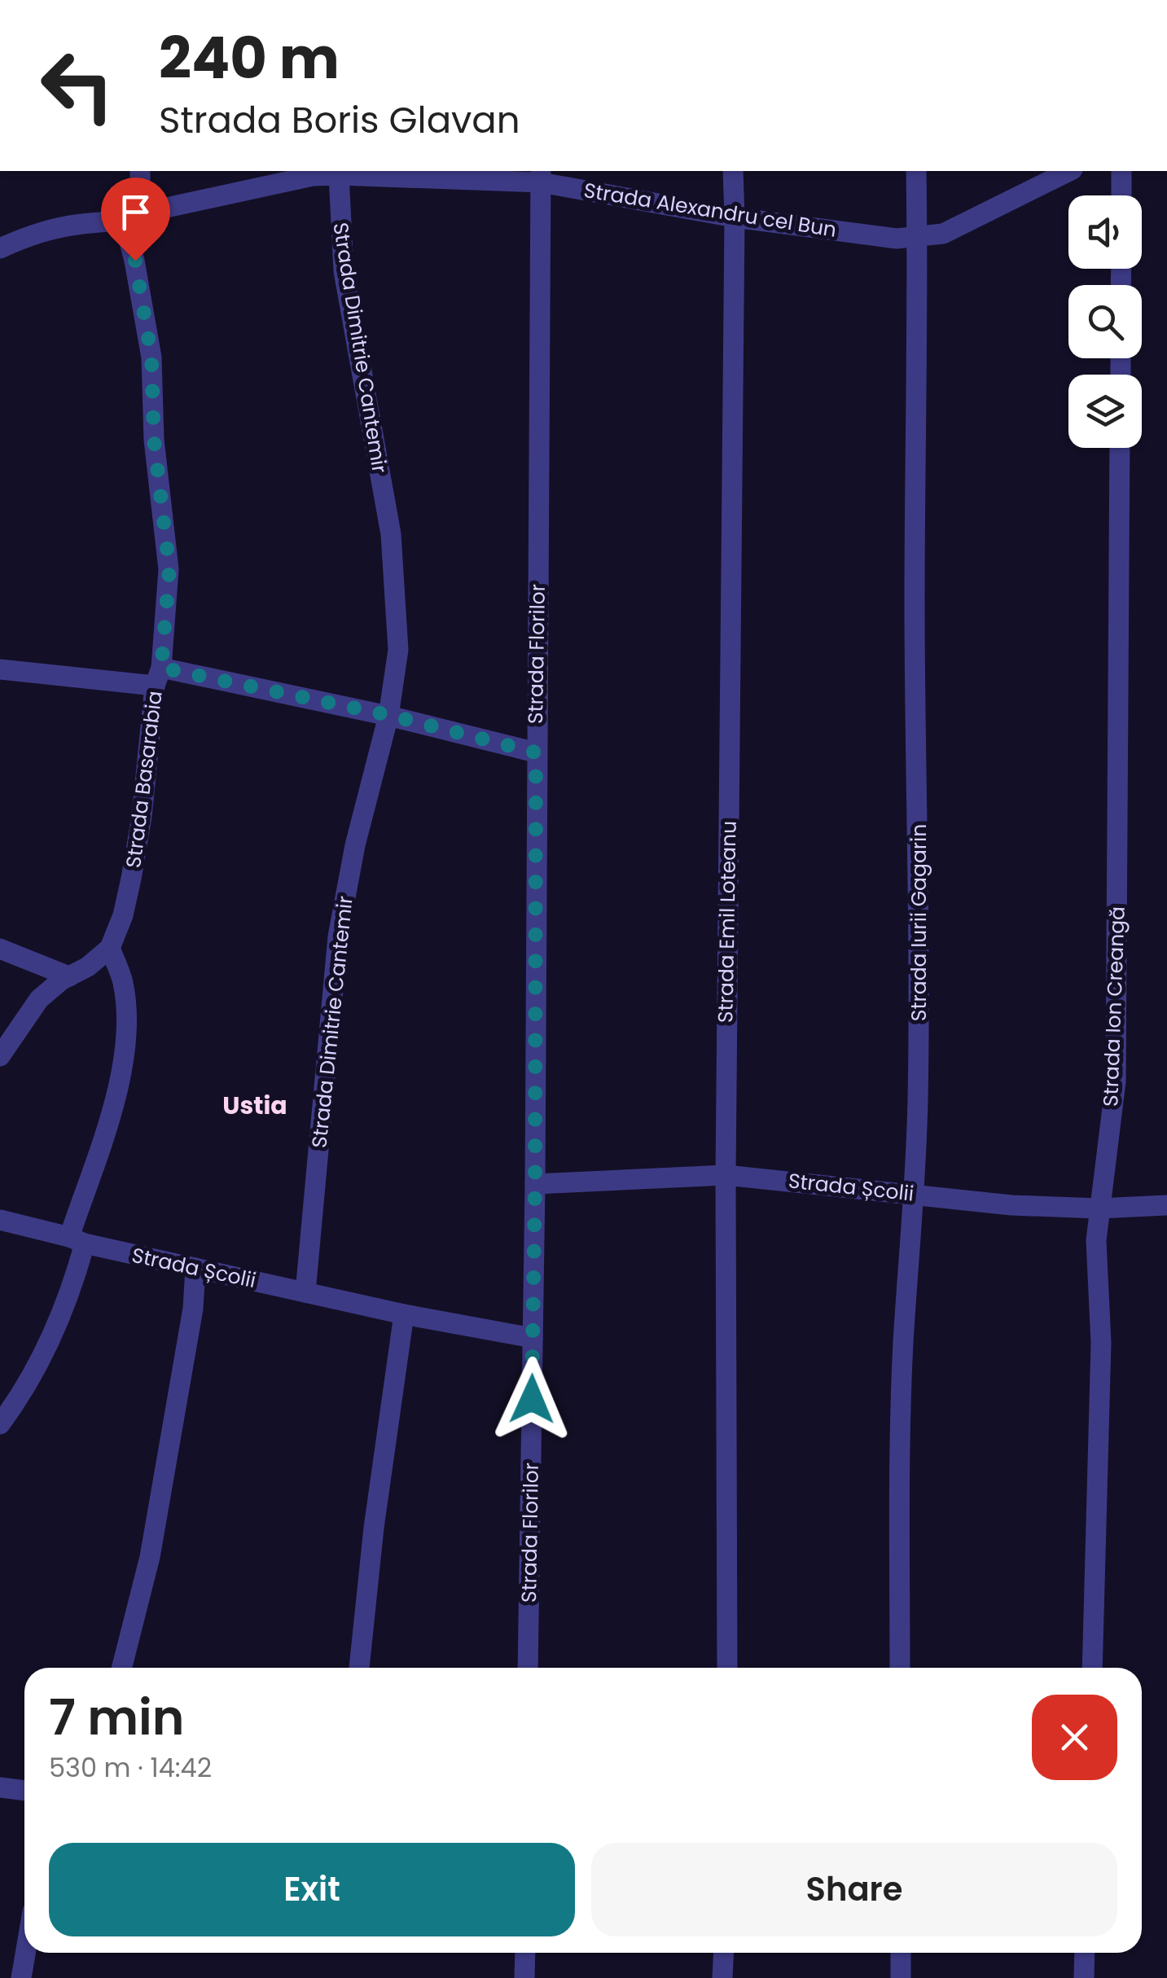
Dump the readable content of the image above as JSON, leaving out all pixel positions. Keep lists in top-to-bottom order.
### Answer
{
  "streets": {
    "street": [
      "Strada Alexandru cel Bun",
      "Strada Dimitrie Cantemir",
      "Strada Florilor",
      "Strada Basarabia",
      "Strada Emil Loteanu",
      "Strada Iurii Gagarin",
      "Strada Ion Creangă",
      "Strada Școlii"
    ]
  },
  "crossings": [
    ["Strada Alexandru cel Bun", "Strada Dimitrie Cantemir"],
    ["Strada Alexandru cel Bun", "Strada Florilor"],
    ["Strada Alexandru cel Bun", "Strada Basarabia"],
    ["Strada Alexandru cel Bun", "Strada Emil Loteanu"],
    ["Strada Alexandru cel Bun", "Strada Iurii Gagarin"],
    ["Strada Dimitrie Cantemir", "Strada Școlii"],
    ["Strada Florilor", "Strada Școlii"],
    ["Strada Emil Loteanu", "Strada Școlii"],
    ["Strada Iurii Gagarin", "Strada Școlii"],
    ["Strada Ion Creangă", "Strada Școlii"]
  ],
  "districts": ["Ustia"],
  "page": {
    "turn": ["240 m", "Strada Boris Glavan"],
    "heading": ["7 min", "530 m · 14:42"],
    "buttons": ["Exit", "Share"]
  }
}
